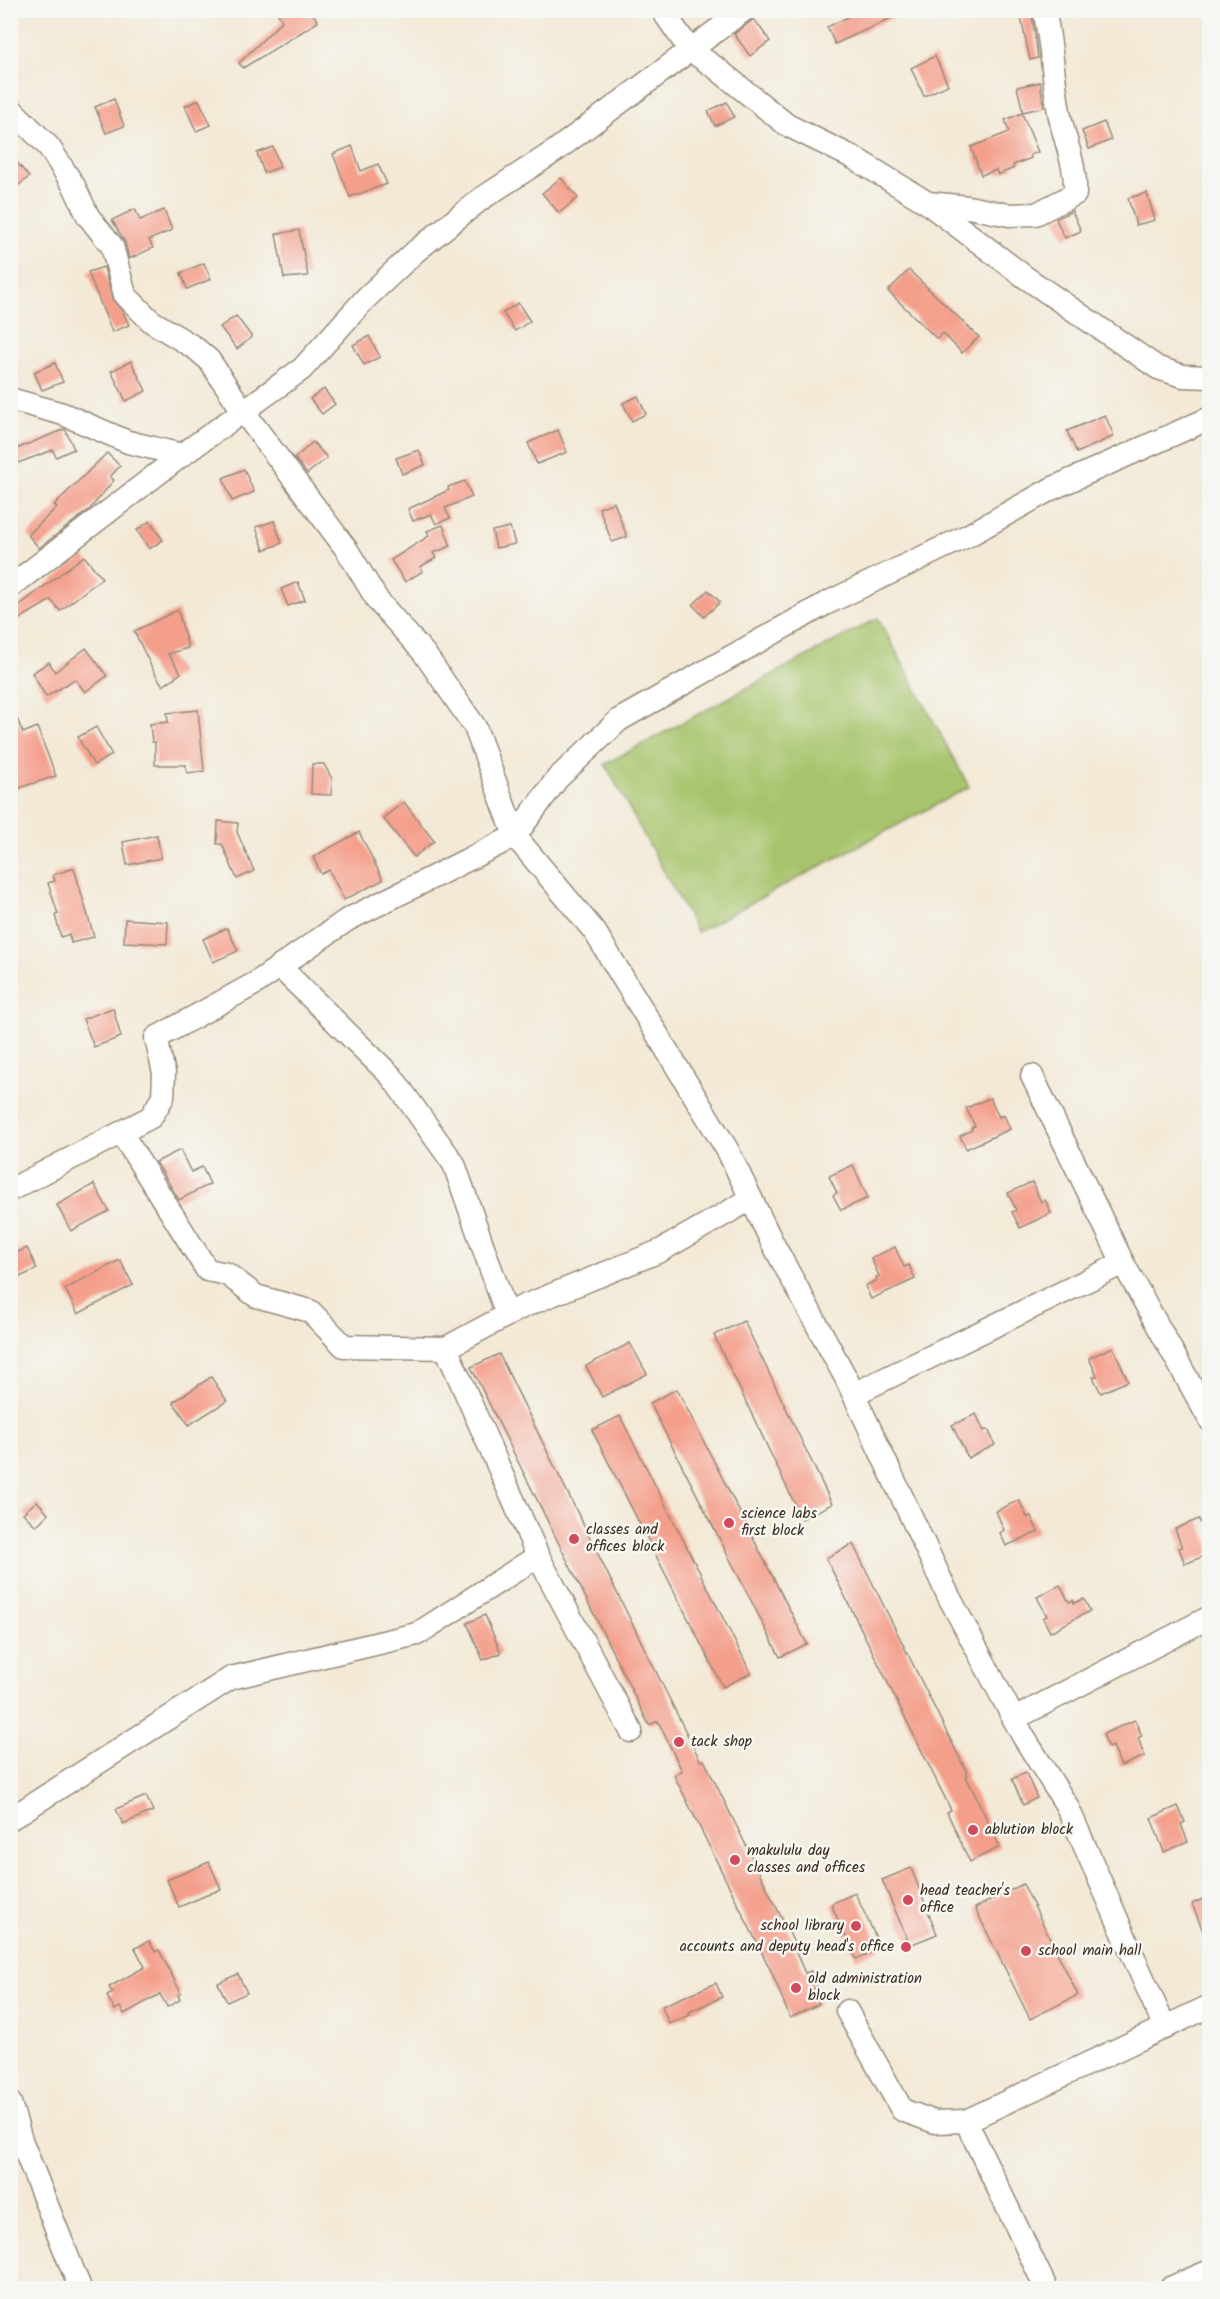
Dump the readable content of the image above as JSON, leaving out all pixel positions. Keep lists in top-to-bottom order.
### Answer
{
  "places": [
    "science labs first block",
    "classes and offices block",
    "tack shop",
    "ablution block",
    "makululu day classes and offices",
    "head teacher's office",
    "school library",
    "accounts and deputy head's office",
    "school main hall",
    "old administration block"
  ]
}
